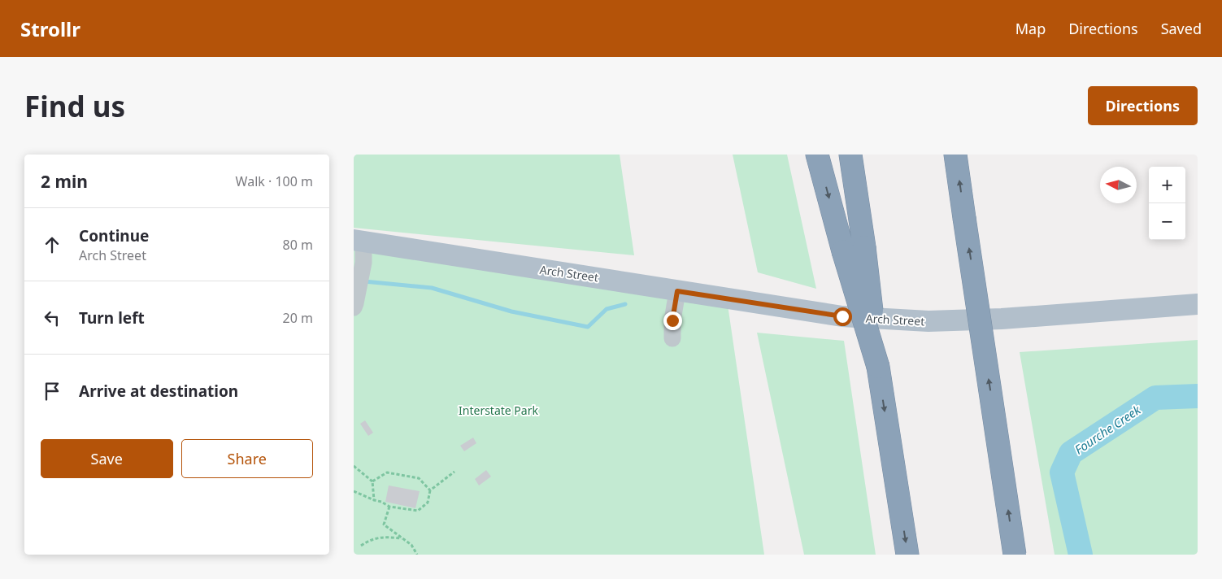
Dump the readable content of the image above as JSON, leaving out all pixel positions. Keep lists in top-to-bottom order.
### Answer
{
  "streets": {
    "main road": ["Arch Street"]
  },
  "water": ["Fourche Creek"],
  "parks": ["Interstate Park"],
  "north": "left",
  "page": {
    "header": "Strollr",
    "nav": ["Map", "Directions", "Saved"],
    "buttons": [
      "Directions",
      ["Save", "Share"]
    ],
    "title": "Find us",
    "heading": ["2 min", "Walk · 100 m"],
    "map_buttons": ["+", "−"],
    "list": [
      ["Continue", "Arch Street", "80 m"],
      ["Turn left", "20 m"],
      "Arrive at destination"
    ]
  }
}
